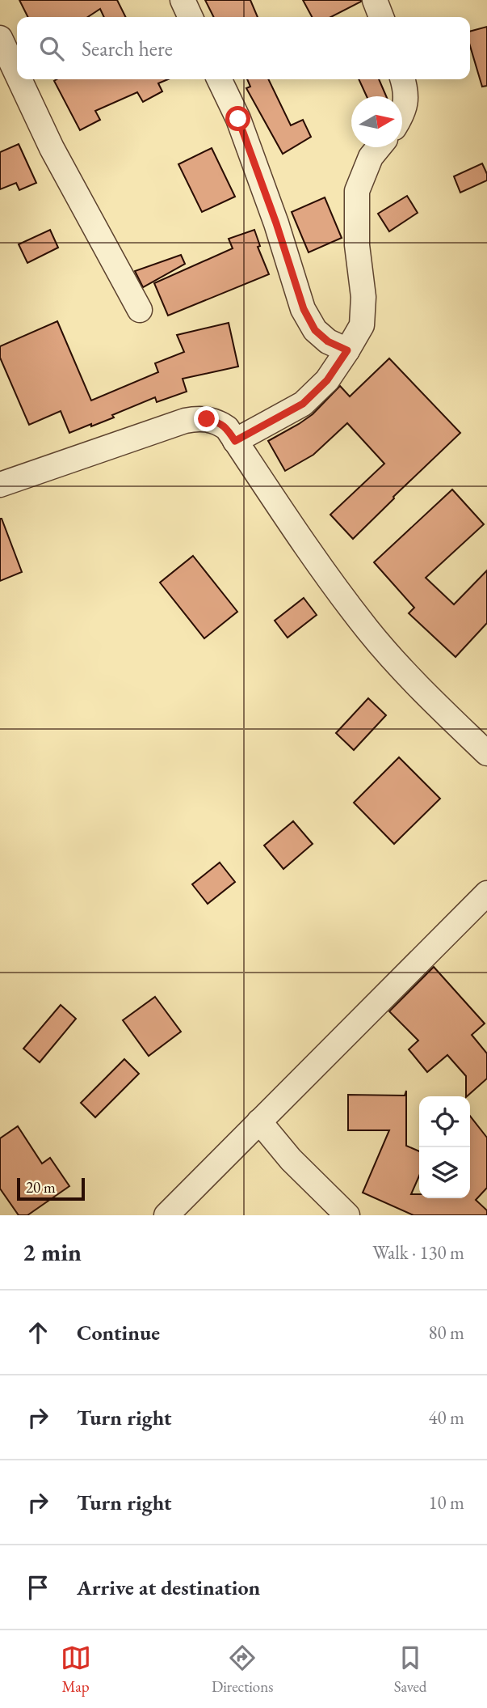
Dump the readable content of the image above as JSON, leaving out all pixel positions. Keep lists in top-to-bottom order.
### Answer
{
  "scale_bar": "20 m",
  "north": "right",
  "page": {
    "search": "Search here",
    "scale": "20 m",
    "heading": ["2 min", "Walk · 130 m"],
    "list": [
      ["Continue", "80 m"],
      ["Turn right", "40 m"],
      ["Turn right", "10 m"],
      "Arrive at destination"
    ],
    "nav": ["Map", "Directions", "Saved"]
  }
}
